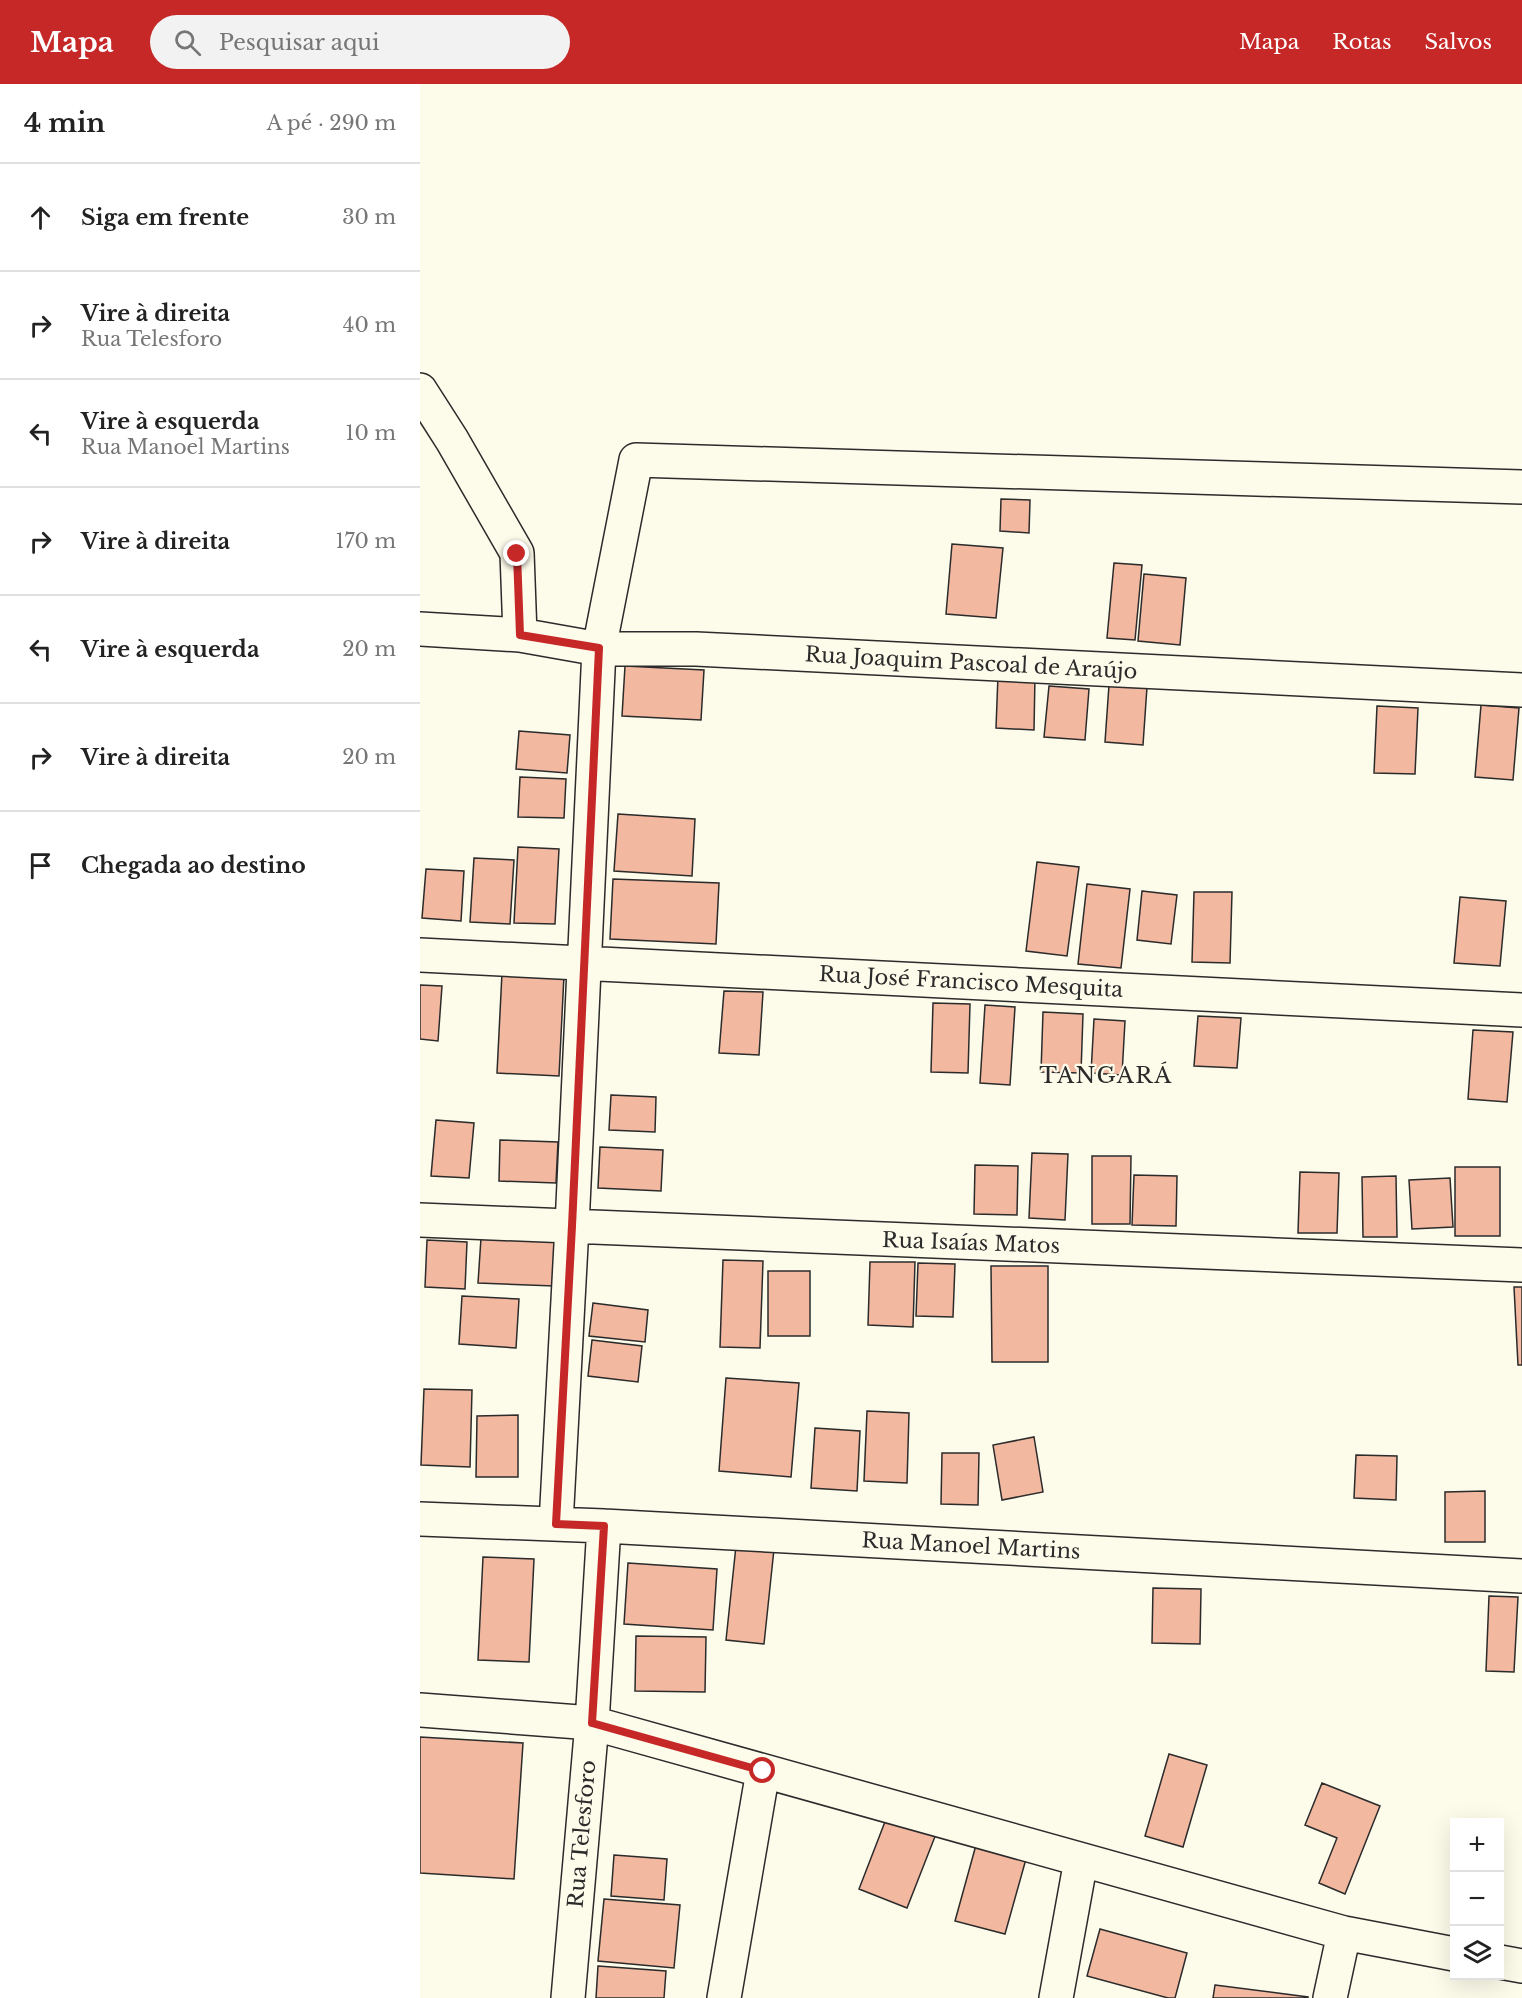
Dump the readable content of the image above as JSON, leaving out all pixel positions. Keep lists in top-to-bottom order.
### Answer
{
  "streets": {
    "street": [
      "Rua Joaquim Pascoal de Araújo",
      "Rua José Francisco Mesquita",
      "Rua Isaías Matos",
      "Rua Manoel Martins",
      "Rua Telesforo"
    ]
  },
  "crossings": [
    ["Rua Manoel Martins", "Rua Telesforo"]
  ],
  "districts": ["TANGARÁ"],
  "page": {
    "header": "Mapa",
    "search": "Pesquisar aqui",
    "nav": ["Mapa", "Rotas", "Salvos"],
    "heading": ["4 min", "A pé · 290 m"],
    "list": [
      ["Siga em frente", "30 m"],
      ["Vire à direita", "Rua Telesforo", "40 m"],
      ["Vire à esquerda", "Rua Manoel Martins", "10 m"],
      ["Vire à direita", "170 m"],
      ["Vire à esquerda", "20 m"],
      ["Vire à direita", "20 m"],
      "Chegada ao destino"
    ],
    "map_buttons": ["+", "−"]
  }
}
